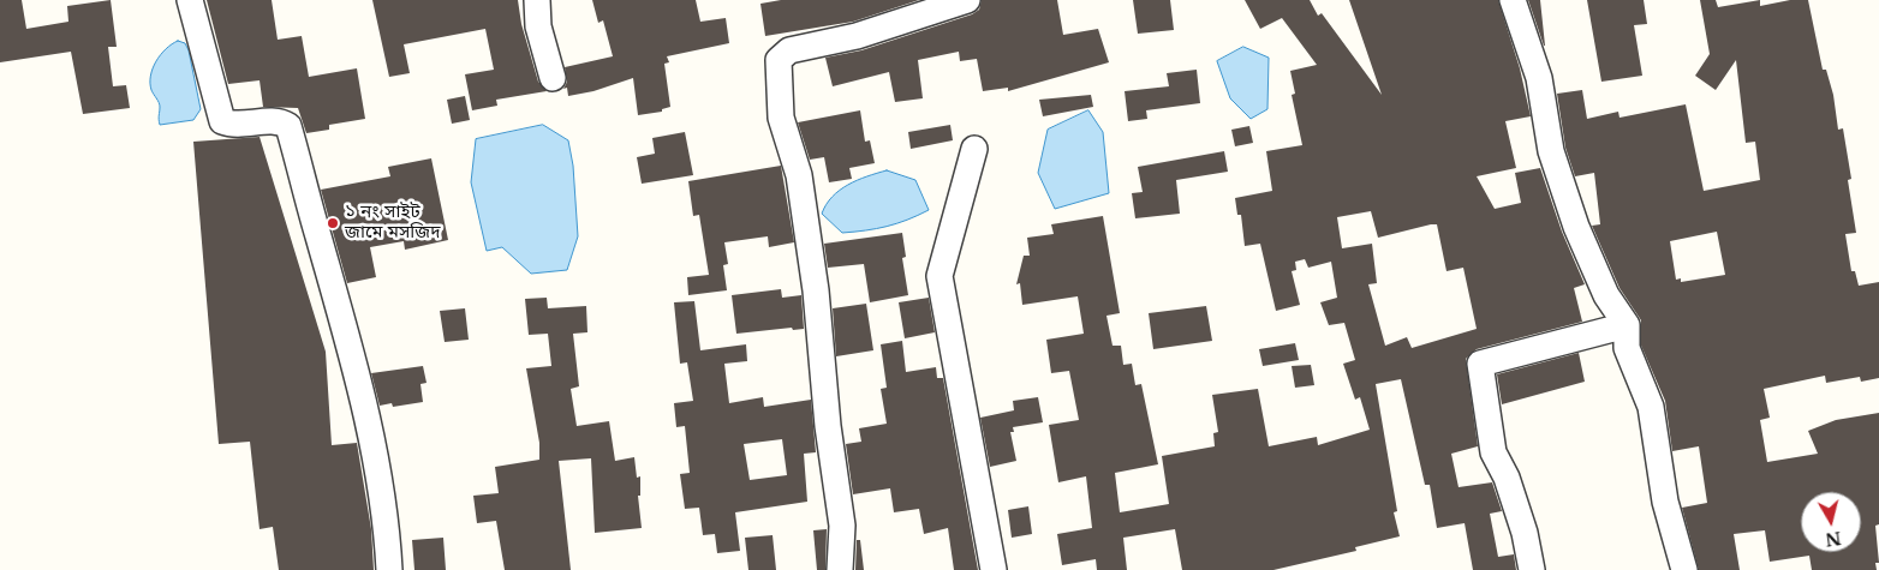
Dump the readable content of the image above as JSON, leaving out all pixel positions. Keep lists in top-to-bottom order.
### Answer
{
  "places": ["১ নং সাইট জামে মসজিদ"],
  "north": "bottom"
}
